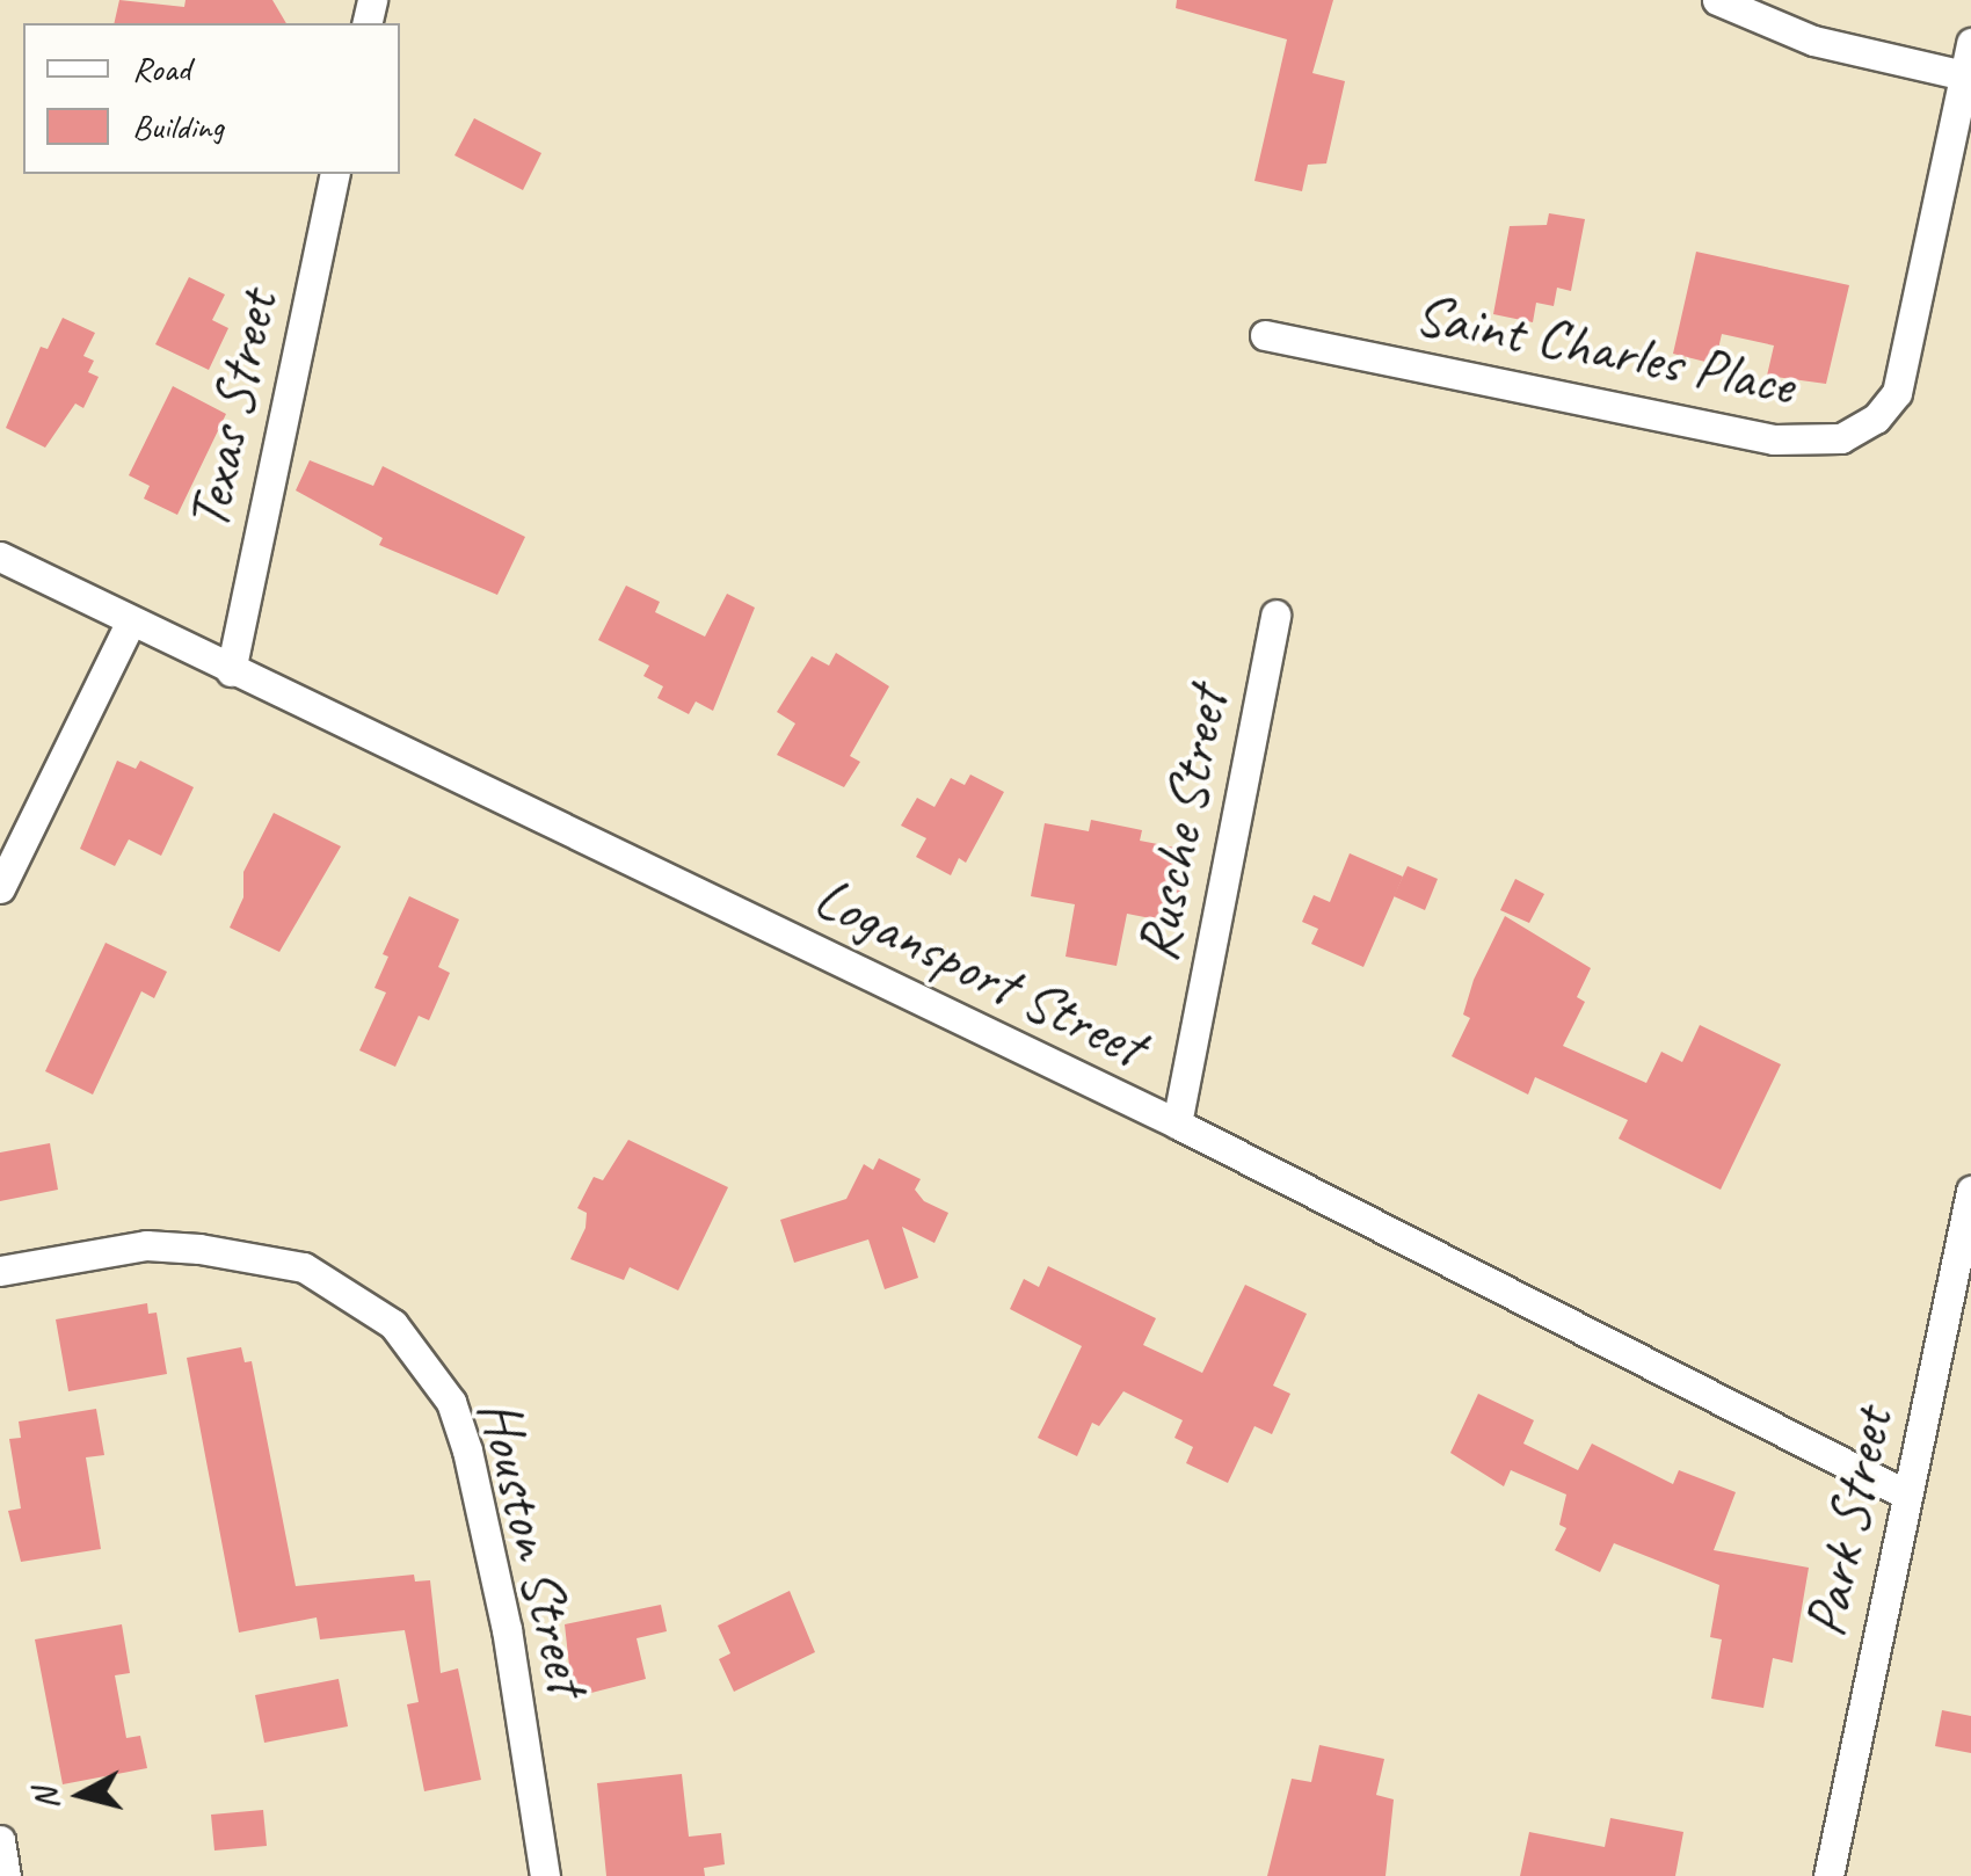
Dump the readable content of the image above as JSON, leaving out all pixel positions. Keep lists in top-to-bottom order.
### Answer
{
  "streets": {
    "street": [
      "Saint Charles Place",
      "Texas Street",
      "Rusche Street",
      "Logansport Street",
      "Park Street",
      "Houston Street"
    ]
  },
  "crossings": [
    ["Texas Street", "Logansport Street"],
    ["Rusche Street", "Logansport Street"],
    ["Logansport Street", "Park Street"]
  ],
  "legend": ["Road", "Building"],
  "north": "left"
}
